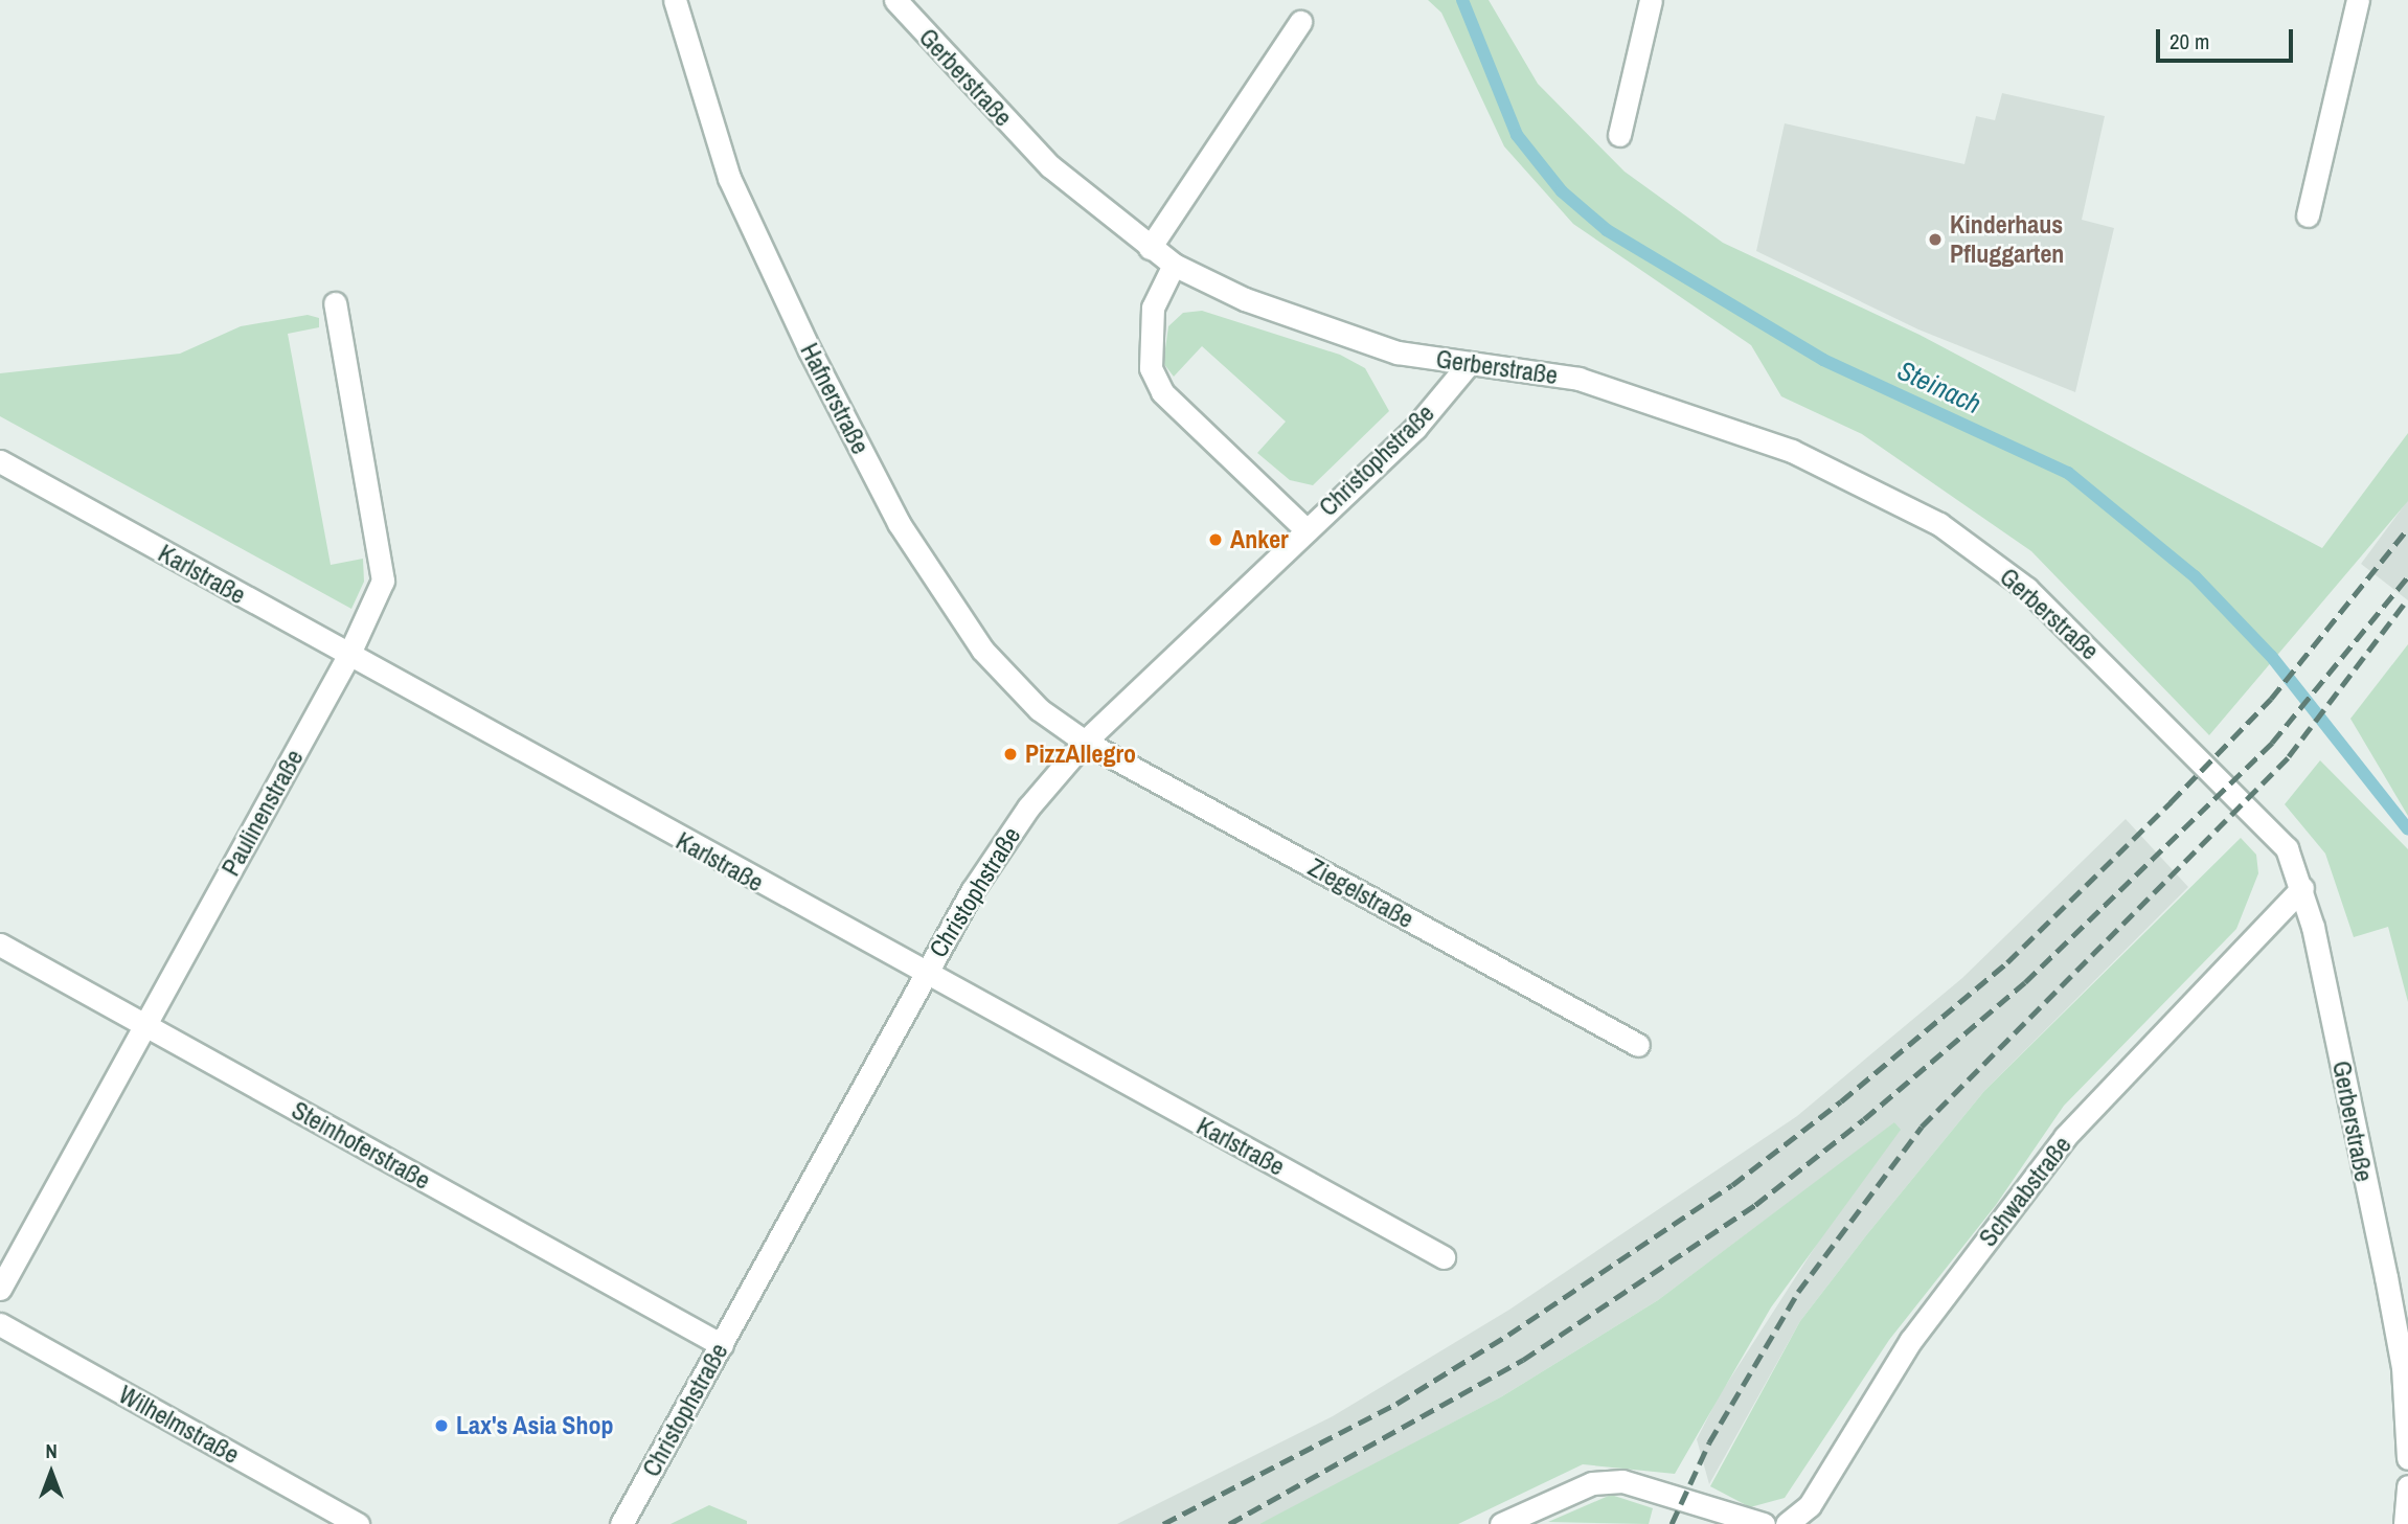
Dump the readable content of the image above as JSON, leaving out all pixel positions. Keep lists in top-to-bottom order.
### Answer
{
  "streets": {
    "street": [
      "Gerberstraße",
      "Hafnerstraße",
      "Christophstraße",
      "Karlstraße",
      "Paulinenstraße",
      "Ziegelstraße",
      "Steinhoferstraße",
      "Schwabstraße",
      "Wilhelmstraße"
    ]
  },
  "crossings": [
    ["Gerberstraße", "Christophstraße"],
    ["Gerberstraße", "Schwabstraße"],
    ["Hafnerstraße", "Christophstraße"],
    ["Hafnerstraße", "Ziegelstraße"],
    ["Christophstraße", "Karlstraße"],
    ["Christophstraße", "Ziegelstraße"],
    ["Christophstraße", "Steinhoferstraße"],
    ["Karlstraße", "Paulinenstraße"],
    ["Paulinenstraße", "Steinhoferstraße"]
  ],
  "water": ["Steinach"],
  "places": [
    "Kinderhaus Pfluggarten",
    "Anker",
    "PizzAllegro",
    "Lax's Asia Shop"
  ],
  "scale_bar": "20 m",
  "north": "top"
}
